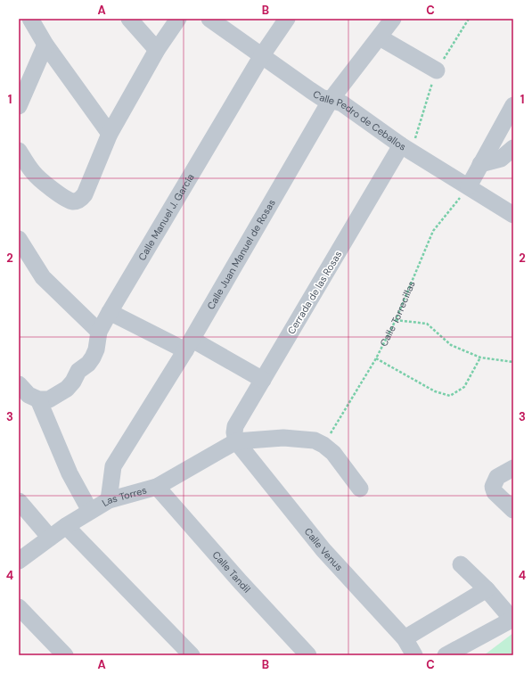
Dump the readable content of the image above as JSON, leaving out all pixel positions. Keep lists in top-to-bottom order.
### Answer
{
  "streets": {
    "street": [
      "Calle Pedro de Ceballos",
      "Calle Manuel J. García",
      "Calle Juan Manuel de Rosas",
      "Cerrada de las Rosas",
      "Las Torres",
      "Calle Venus",
      "Calle Tandil"
    ],
    "path": ["Calle Torrecillas"]
  },
  "crossings": [
    ["Calle Pedro de Ceballos", "Calle Manuel J. García"],
    ["Calle Pedro de Ceballos", "Calle Juan Manuel de Rosas"],
    ["Calle Pedro de Ceballos", "Cerrada de las Rosas"],
    ["Calle Pedro de Ceballos", "Calle Torrecillas"],
    ["Calle Juan Manuel de Rosas", "Las Torres"],
    ["Cerrada de las Rosas", "Las Torres"],
    ["Cerrada de las Rosas", "Calle Venus"],
    ["Las Torres", "Calle Venus"],
    ["Las Torres", "Calle Tandil"]
  ],
  "grid": {
    "columns": ["A", "B", "C"],
    "rows": [
      "1",
      "2",
      "3",
      "4"
    ]
  }
}
